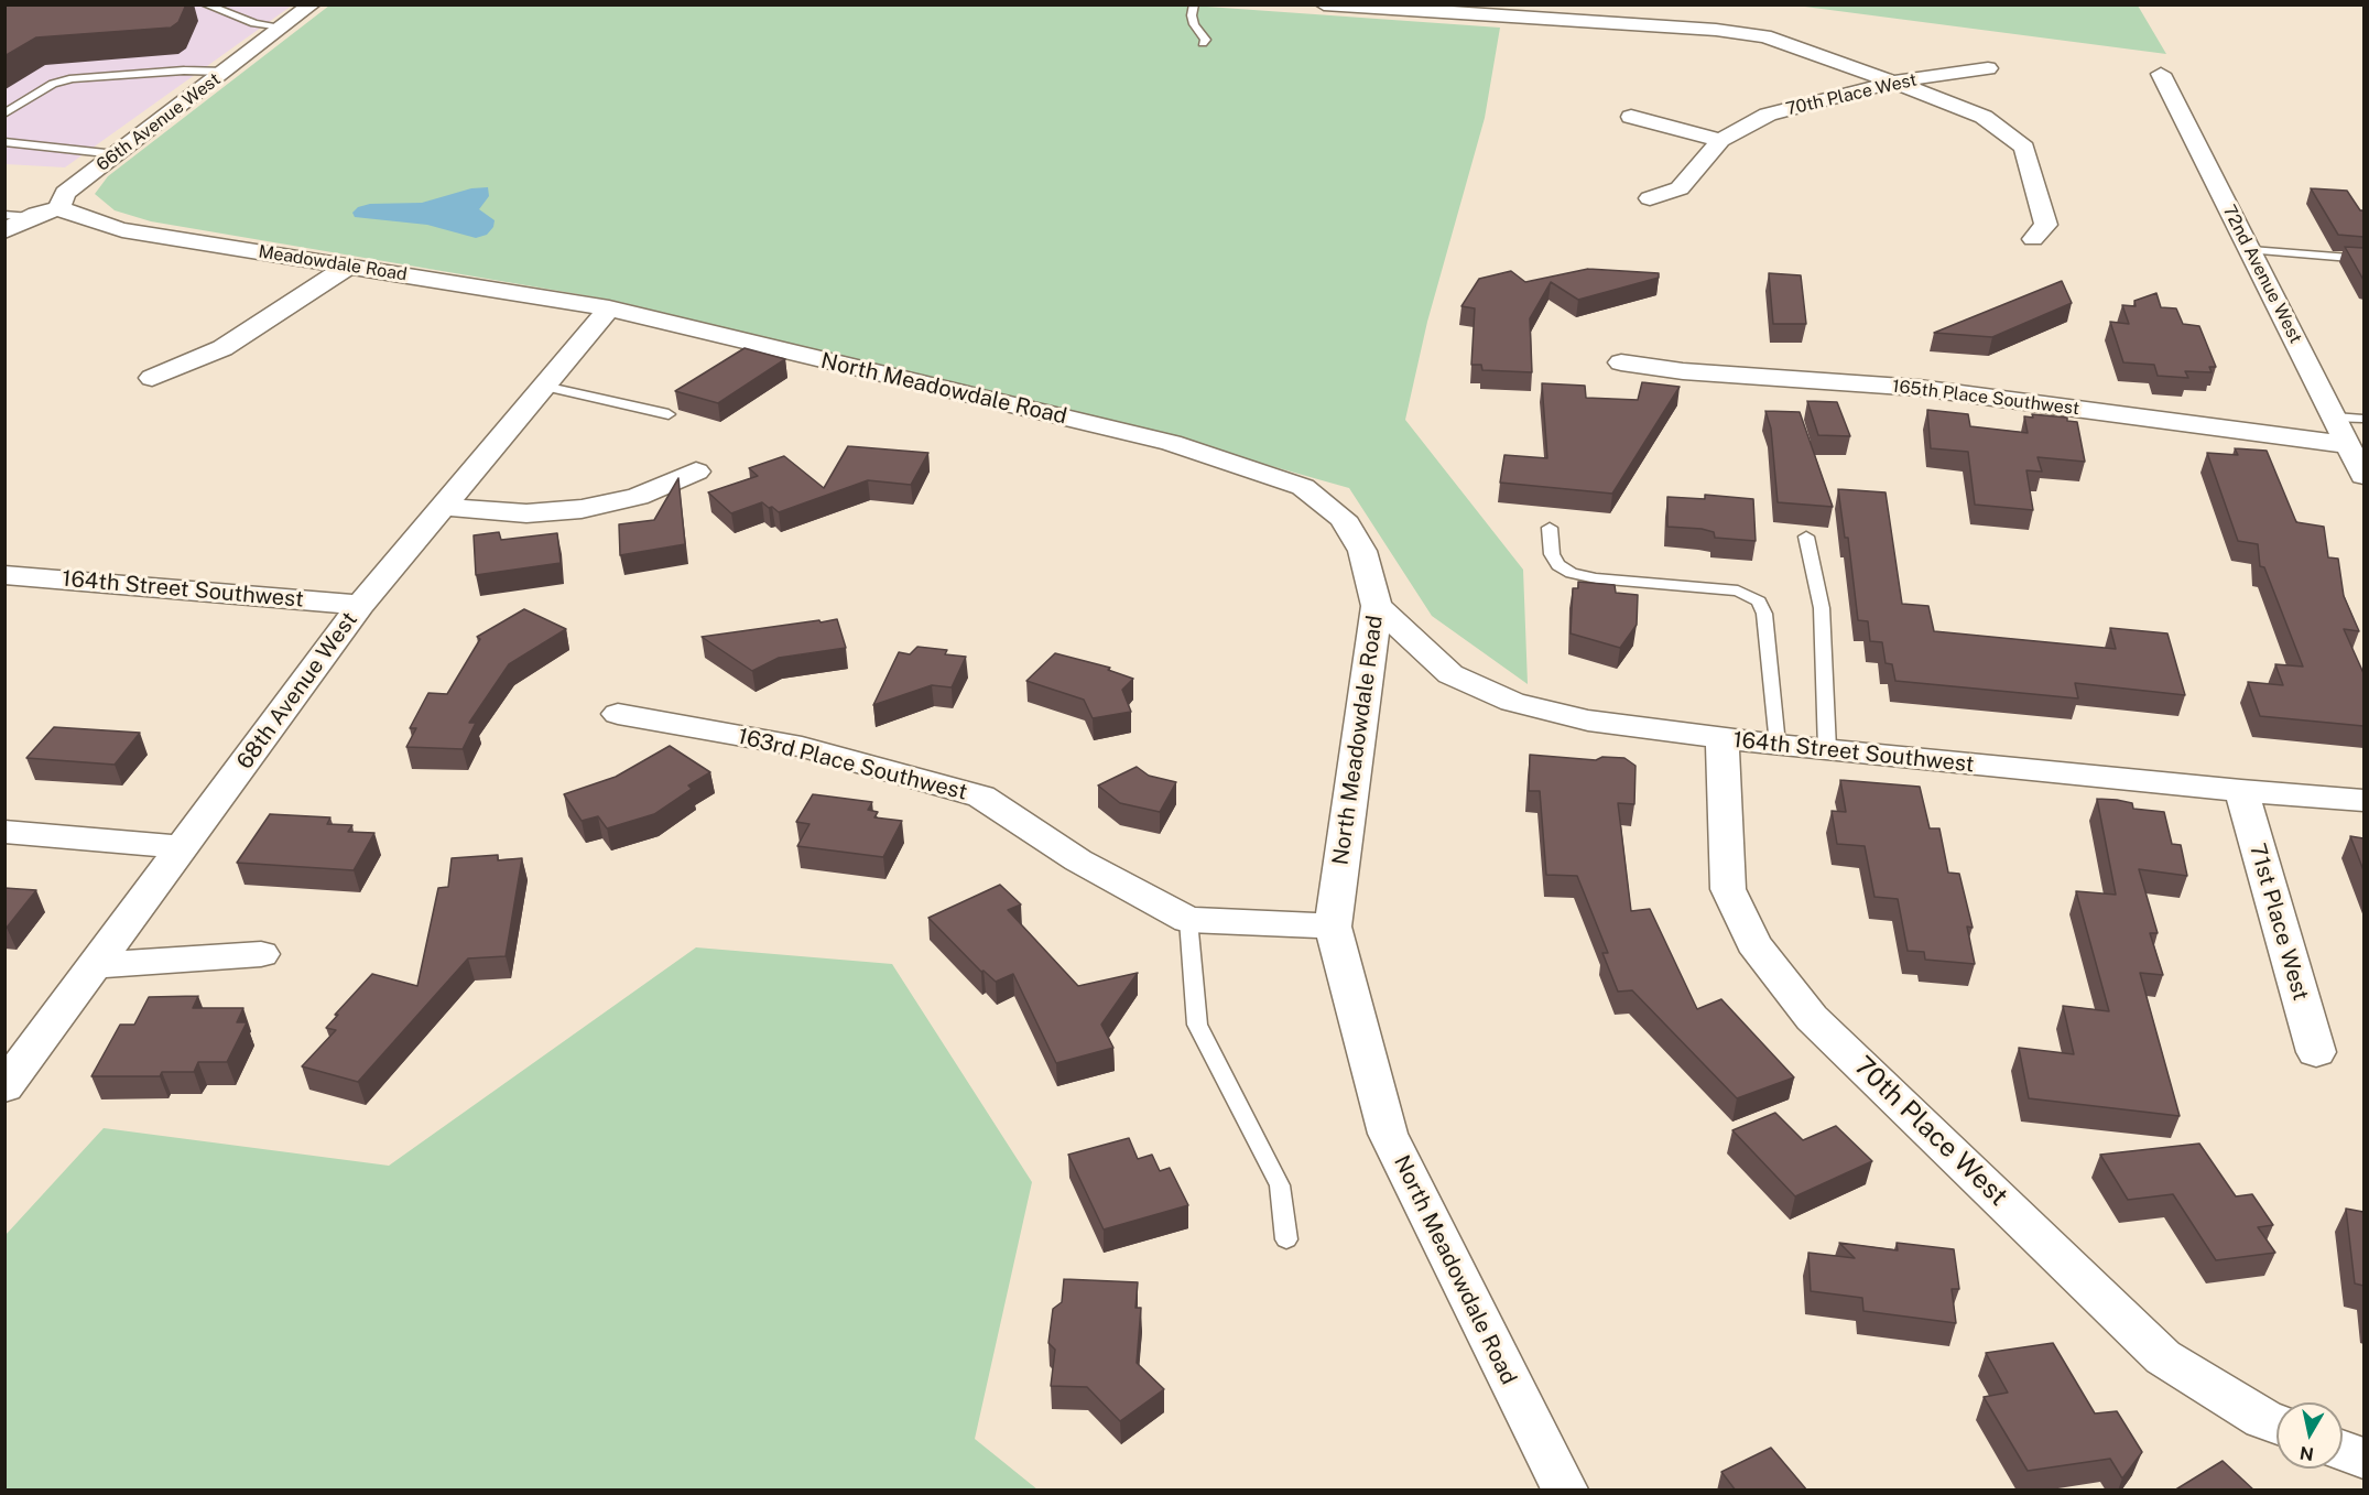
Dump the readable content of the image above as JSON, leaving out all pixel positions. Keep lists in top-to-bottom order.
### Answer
{
  "streets": {
    "street": [
      "70th Place West",
      "66th Avenue West",
      "Meadowdale Road",
      "72nd Avenue West",
      "North Meadowdale Road",
      "165th Place Southwest",
      "164th Street Southwest",
      "68th Avenue West",
      "163rd Place Southwest",
      "71st Place West"
    ]
  },
  "crossings": [
    ["70th Place West", "164th Street Southwest"],
    ["66th Avenue West", "Meadowdale Road"],
    ["Meadowdale Road", "North Meadowdale Road"],
    ["Meadowdale Road", "68th Avenue West"],
    ["72nd Avenue West", "165th Place Southwest"],
    ["North Meadowdale Road", "164th Street Southwest"],
    ["North Meadowdale Road", "68th Avenue West"],
    ["North Meadowdale Road", "163rd Place Southwest"],
    ["164th Street Southwest", "68th Avenue West"],
    ["164th Street Southwest", "71st Place West"]
  ],
  "north": "bottom"
}
